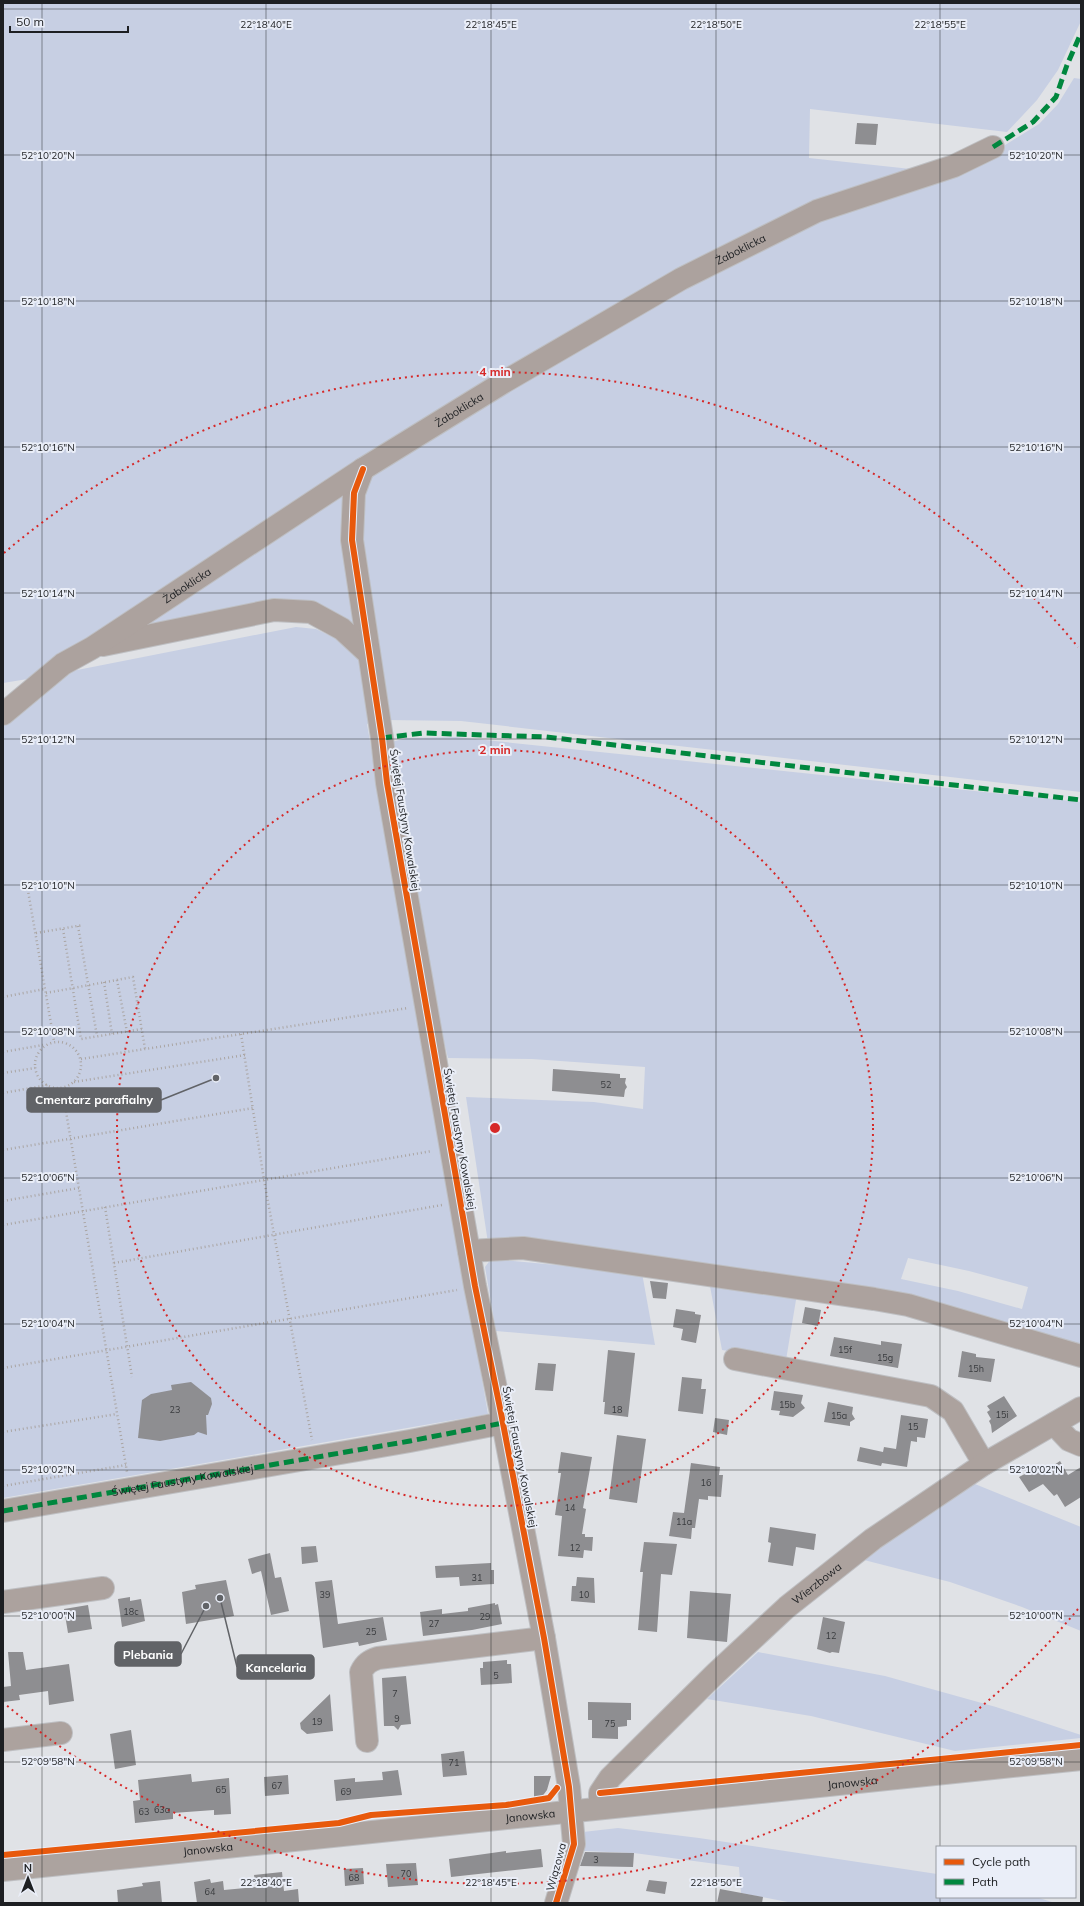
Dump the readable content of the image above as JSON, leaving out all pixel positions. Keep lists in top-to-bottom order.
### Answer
{
  "streets": {
    "main road": ["Janowska"],
    "street": [
      "Żaboklicka",
      "Świętej Faustyny Kowalskiej",
      "Wierzbowa",
      "Wiązowa"
    ]
  },
  "crossings": [
    ["Żaboklicka", "Świętej Faustyny Kowalskiej"],
    ["Świętej Faustyny Kowalskiej", "Janowska"],
    ["Świętej Faustyny Kowalskiej", "Wiązowa"],
    ["Wierzbowa", "Janowska"],
    ["Janowska", "Wiązowa"]
  ],
  "places": ["Cmentarz parafialny", "Kancelaria", "Plebania"],
  "house_numbers": [
    "52",
    "15f",
    "15g",
    "15h",
    "15b",
    "23",
    "18",
    "15i",
    "15a",
    "15",
    "16",
    "14",
    "11a",
    "12",
    "31",
    "39",
    "10",
    "18c",
    "29",
    "27",
    "25",
    "12",
    "5",
    "7",
    "9",
    "19",
    "75",
    "71",
    "67",
    "65",
    "69",
    "63a",
    "63",
    "3",
    "70",
    "68",
    "64"
  ],
  "legend": ["Cycle path", "Path"],
  "scale_bar": "50 m",
  "north": "top",
  "coordinates": [
    "22°18'40\"E",
    "22°18'45\"E",
    "22°18'50\"E",
    "22°18'55\"E",
    "52°10'20\"N",
    "52°10'18\"N",
    "52°10'16\"N",
    "52°10'14\"N",
    "52°10'12\"N",
    "52°10'10\"N",
    "52°10'08\"N",
    "52°10'06\"N",
    "52°10'04\"N",
    "52°10'02\"N",
    "52°10'00\"N",
    "52°09'58\"N"
  ],
  "rings": ["4 min", "2 min"]
}
